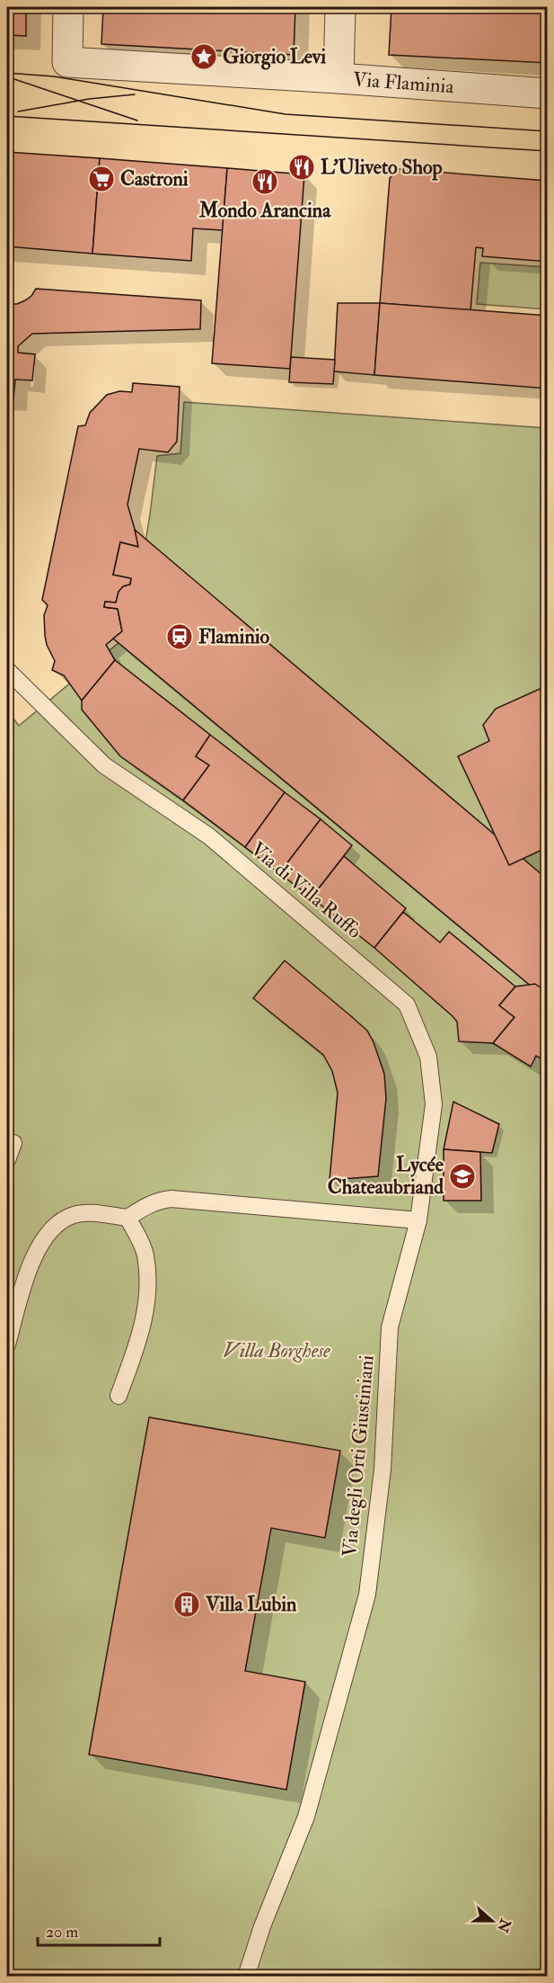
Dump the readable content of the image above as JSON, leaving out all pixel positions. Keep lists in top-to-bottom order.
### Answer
{
  "streets": {
    "street": ["Via Flaminia"],
    "lane": ["Via di Villa Ruffo", "Via degli Orti Giustiniani"]
  },
  "crossings": [
    ["Via di Villa Ruffo", "Via degli Orti Giustiniani"]
  ],
  "parks": ["Villa Borghese"],
  "places": {
    "place": ["Giorgio Levi"],
    "restaurant": ["L’Uliveto Shop", "Mondo Arancina"],
    "supermarket": ["Castroni"],
    "station": ["Flaminio"],
    "school or university": ["Lycée Chateaubriand"],
    "building": ["Villa Lubin"]
  },
  "scale_bar": "20 m",
  "north": "right"
}
